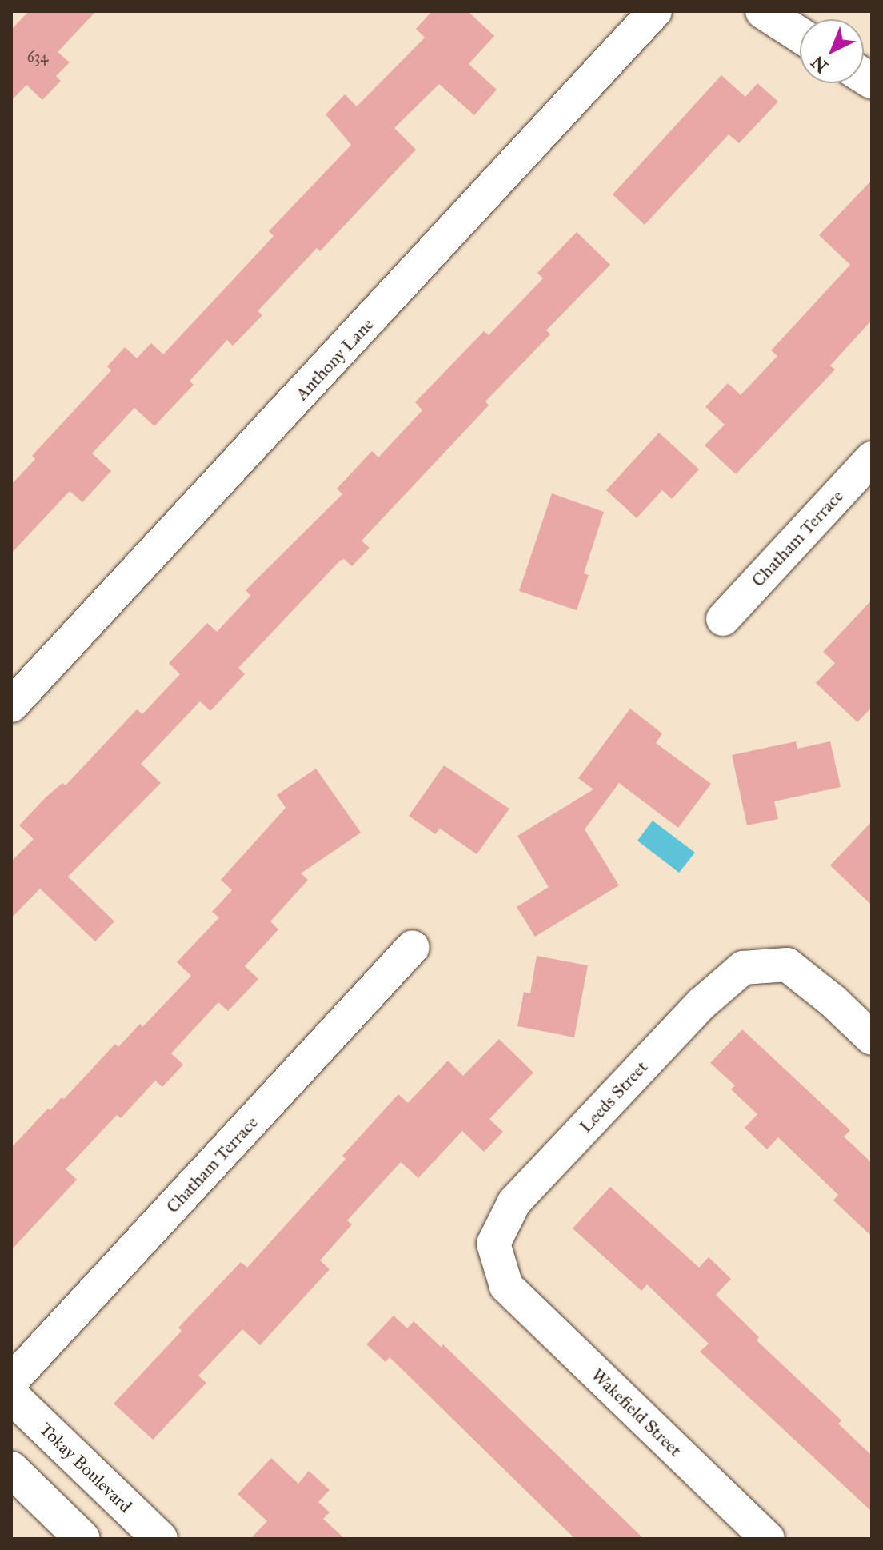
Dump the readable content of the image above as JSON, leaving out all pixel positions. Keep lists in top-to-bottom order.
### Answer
{
  "streets": {
    "street": [
      "Anthony Lane",
      "Chatham Terrace",
      "Leeds Street",
      "Wakefield Street",
      "Tokay Boulevard"
    ]
  },
  "crossings": [
    ["Leeds Street", "Wakefield Street"]
  ],
  "house_numbers": ["634"],
  "north": "bottom left"
}
